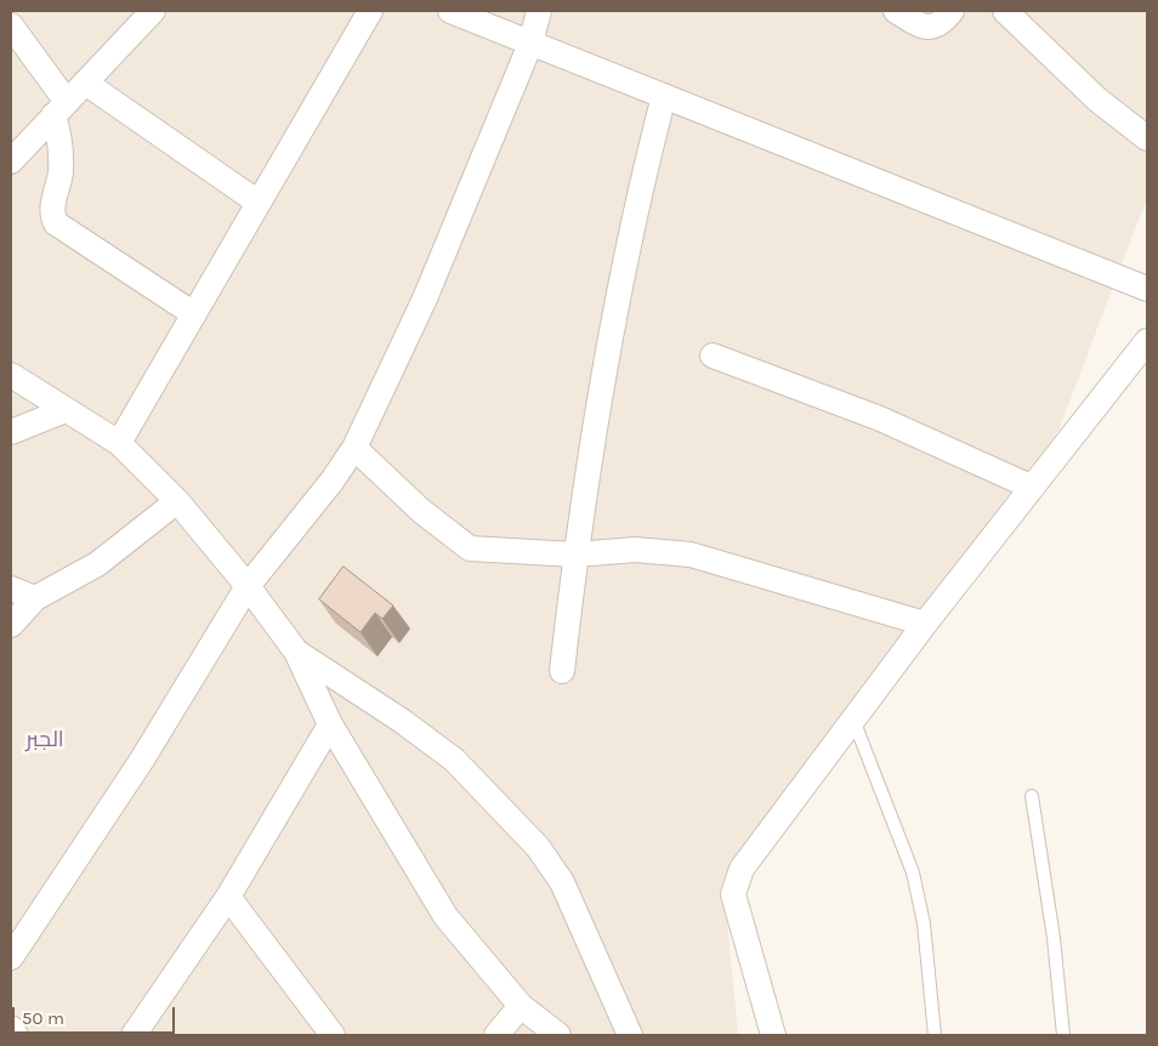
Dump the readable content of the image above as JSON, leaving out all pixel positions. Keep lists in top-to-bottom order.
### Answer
{
  "districts": ["الجبر"],
  "scale_bar": "50 m"
}
